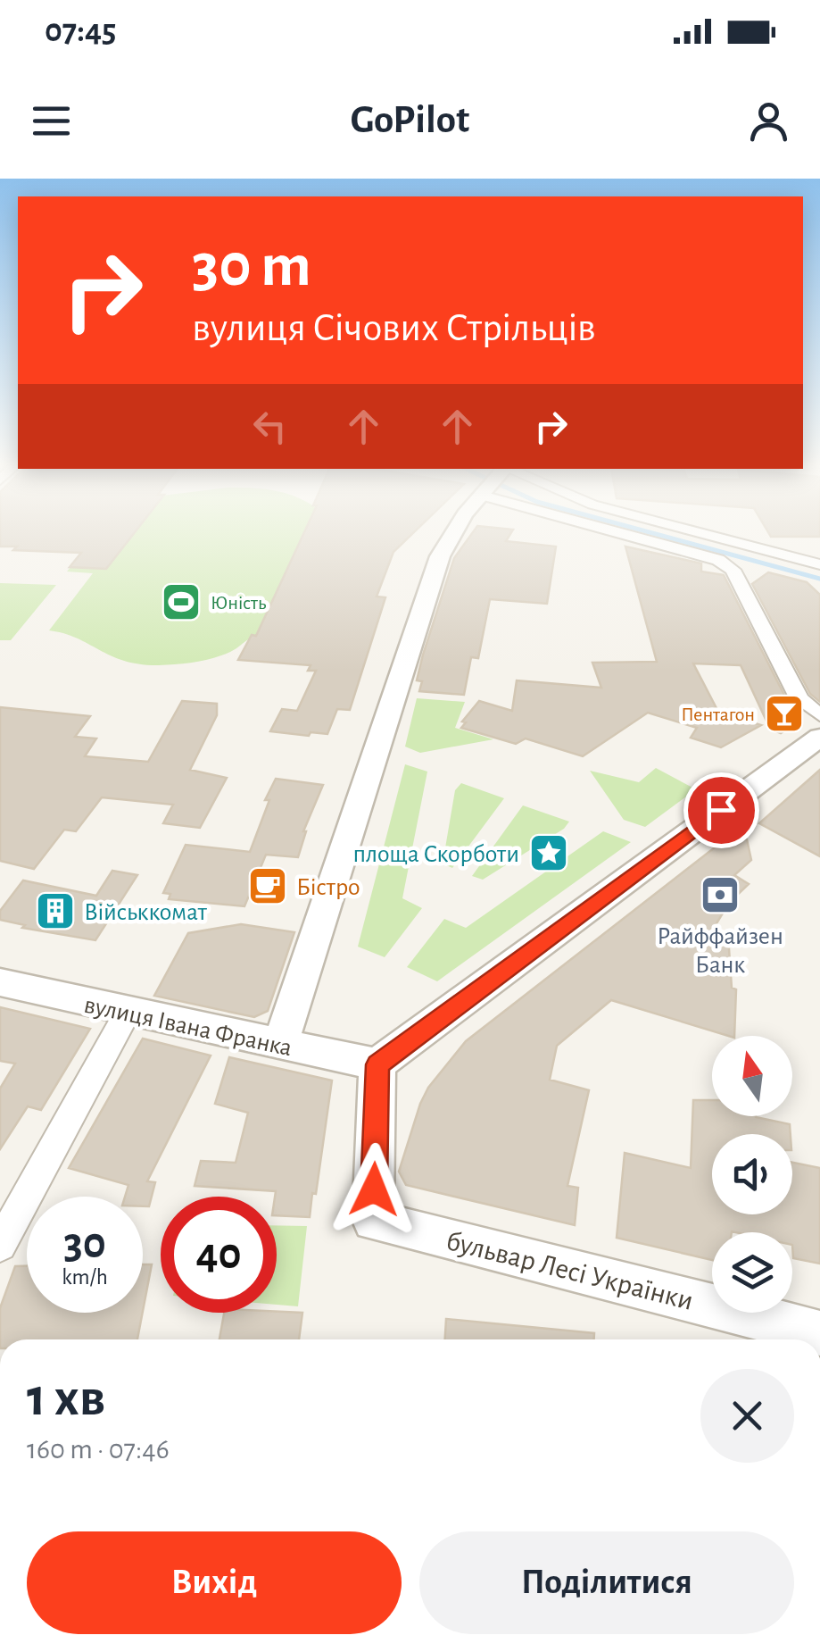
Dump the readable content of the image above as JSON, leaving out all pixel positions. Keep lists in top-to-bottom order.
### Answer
{
  "streets": {
    "street": ["вулиця Івана Франка", "бульвар Лесі Українки"]
  },
  "crossings": [
    ["вулиця Івана Франка", "бульвар Лесі Українки"]
  ],
  "places": {
    "sports": ["Юність"],
    "bar": ["Пентагон"],
    "place": ["площа Скорботи"],
    "cafe": ["Бістро"],
    "bank": ["Райффайзен Банк"],
    "building": ["Військкомат"]
  },
  "north": "top",
  "page": {
    "status": "07:45",
    "header": "GoPilot",
    "turn": ["30 m", "вулиця Січових Стрільців"],
    "speed": "30 km/h",
    "limit": "40",
    "heading": ["1 хв", "160 m · 07:46"],
    "buttons": ["Вихід", "Поділитися"]
  }
}
